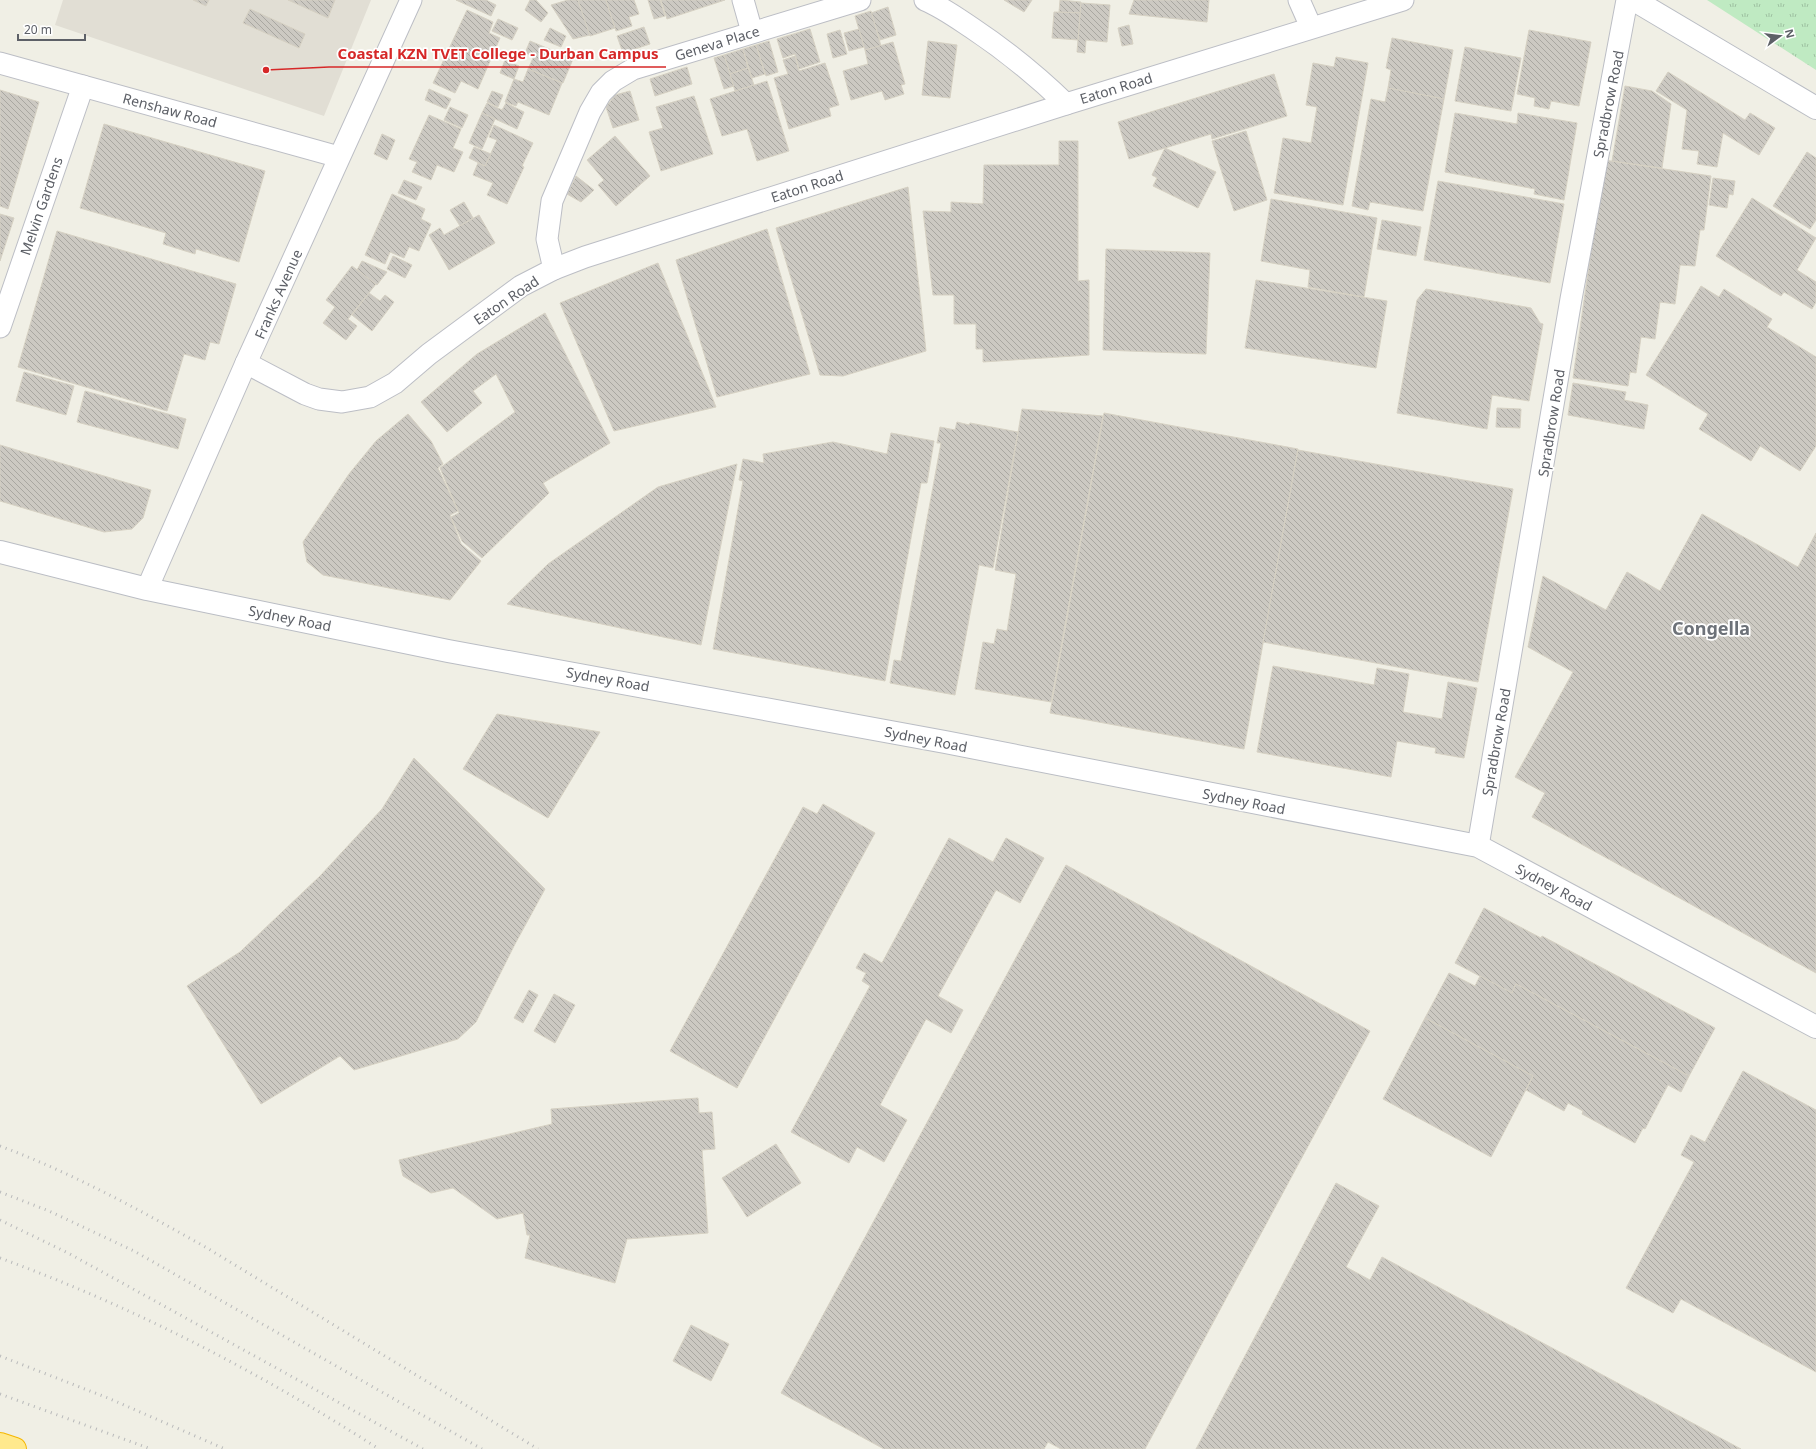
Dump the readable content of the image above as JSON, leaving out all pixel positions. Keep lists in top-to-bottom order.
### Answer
{
  "streets": {
    "main road": ["Sydney Road"],
    "street": [
      "Geneva Place",
      "Eaton Road",
      "Spradbrow Road",
      "Renshaw Road",
      "Melvin Gardens",
      "Franks Avenue"
    ]
  },
  "crossings": [
    ["Geneva Place", "Eaton Road"],
    ["Eaton Road", "Franks Avenue"],
    ["Spradbrow Road", "Sydney Road"],
    ["Renshaw Road", "Melvin Gardens"],
    ["Renshaw Road", "Franks Avenue"],
    ["Franks Avenue", "Sydney Road"]
  ],
  "districts": ["Congella"],
  "places": ["Coastal KZN TVET College - Durban Campus"],
  "scale_bar": "20 m",
  "north": "right"
}
